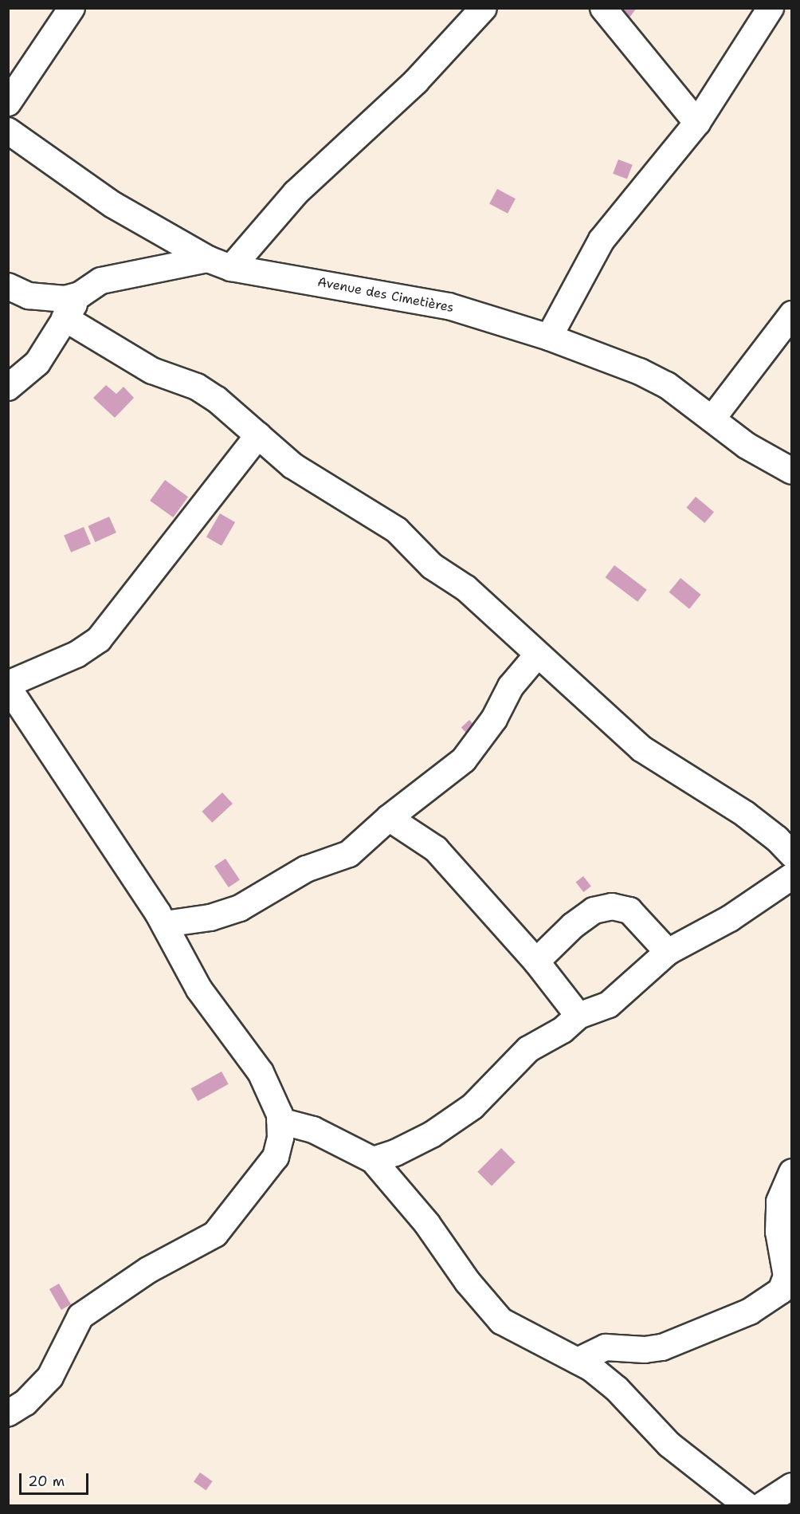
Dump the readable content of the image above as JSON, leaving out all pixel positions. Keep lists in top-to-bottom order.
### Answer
{
  "streets": {
    "street": ["Avenue des Cimetières"]
  },
  "scale_bar": "20 m"
}
